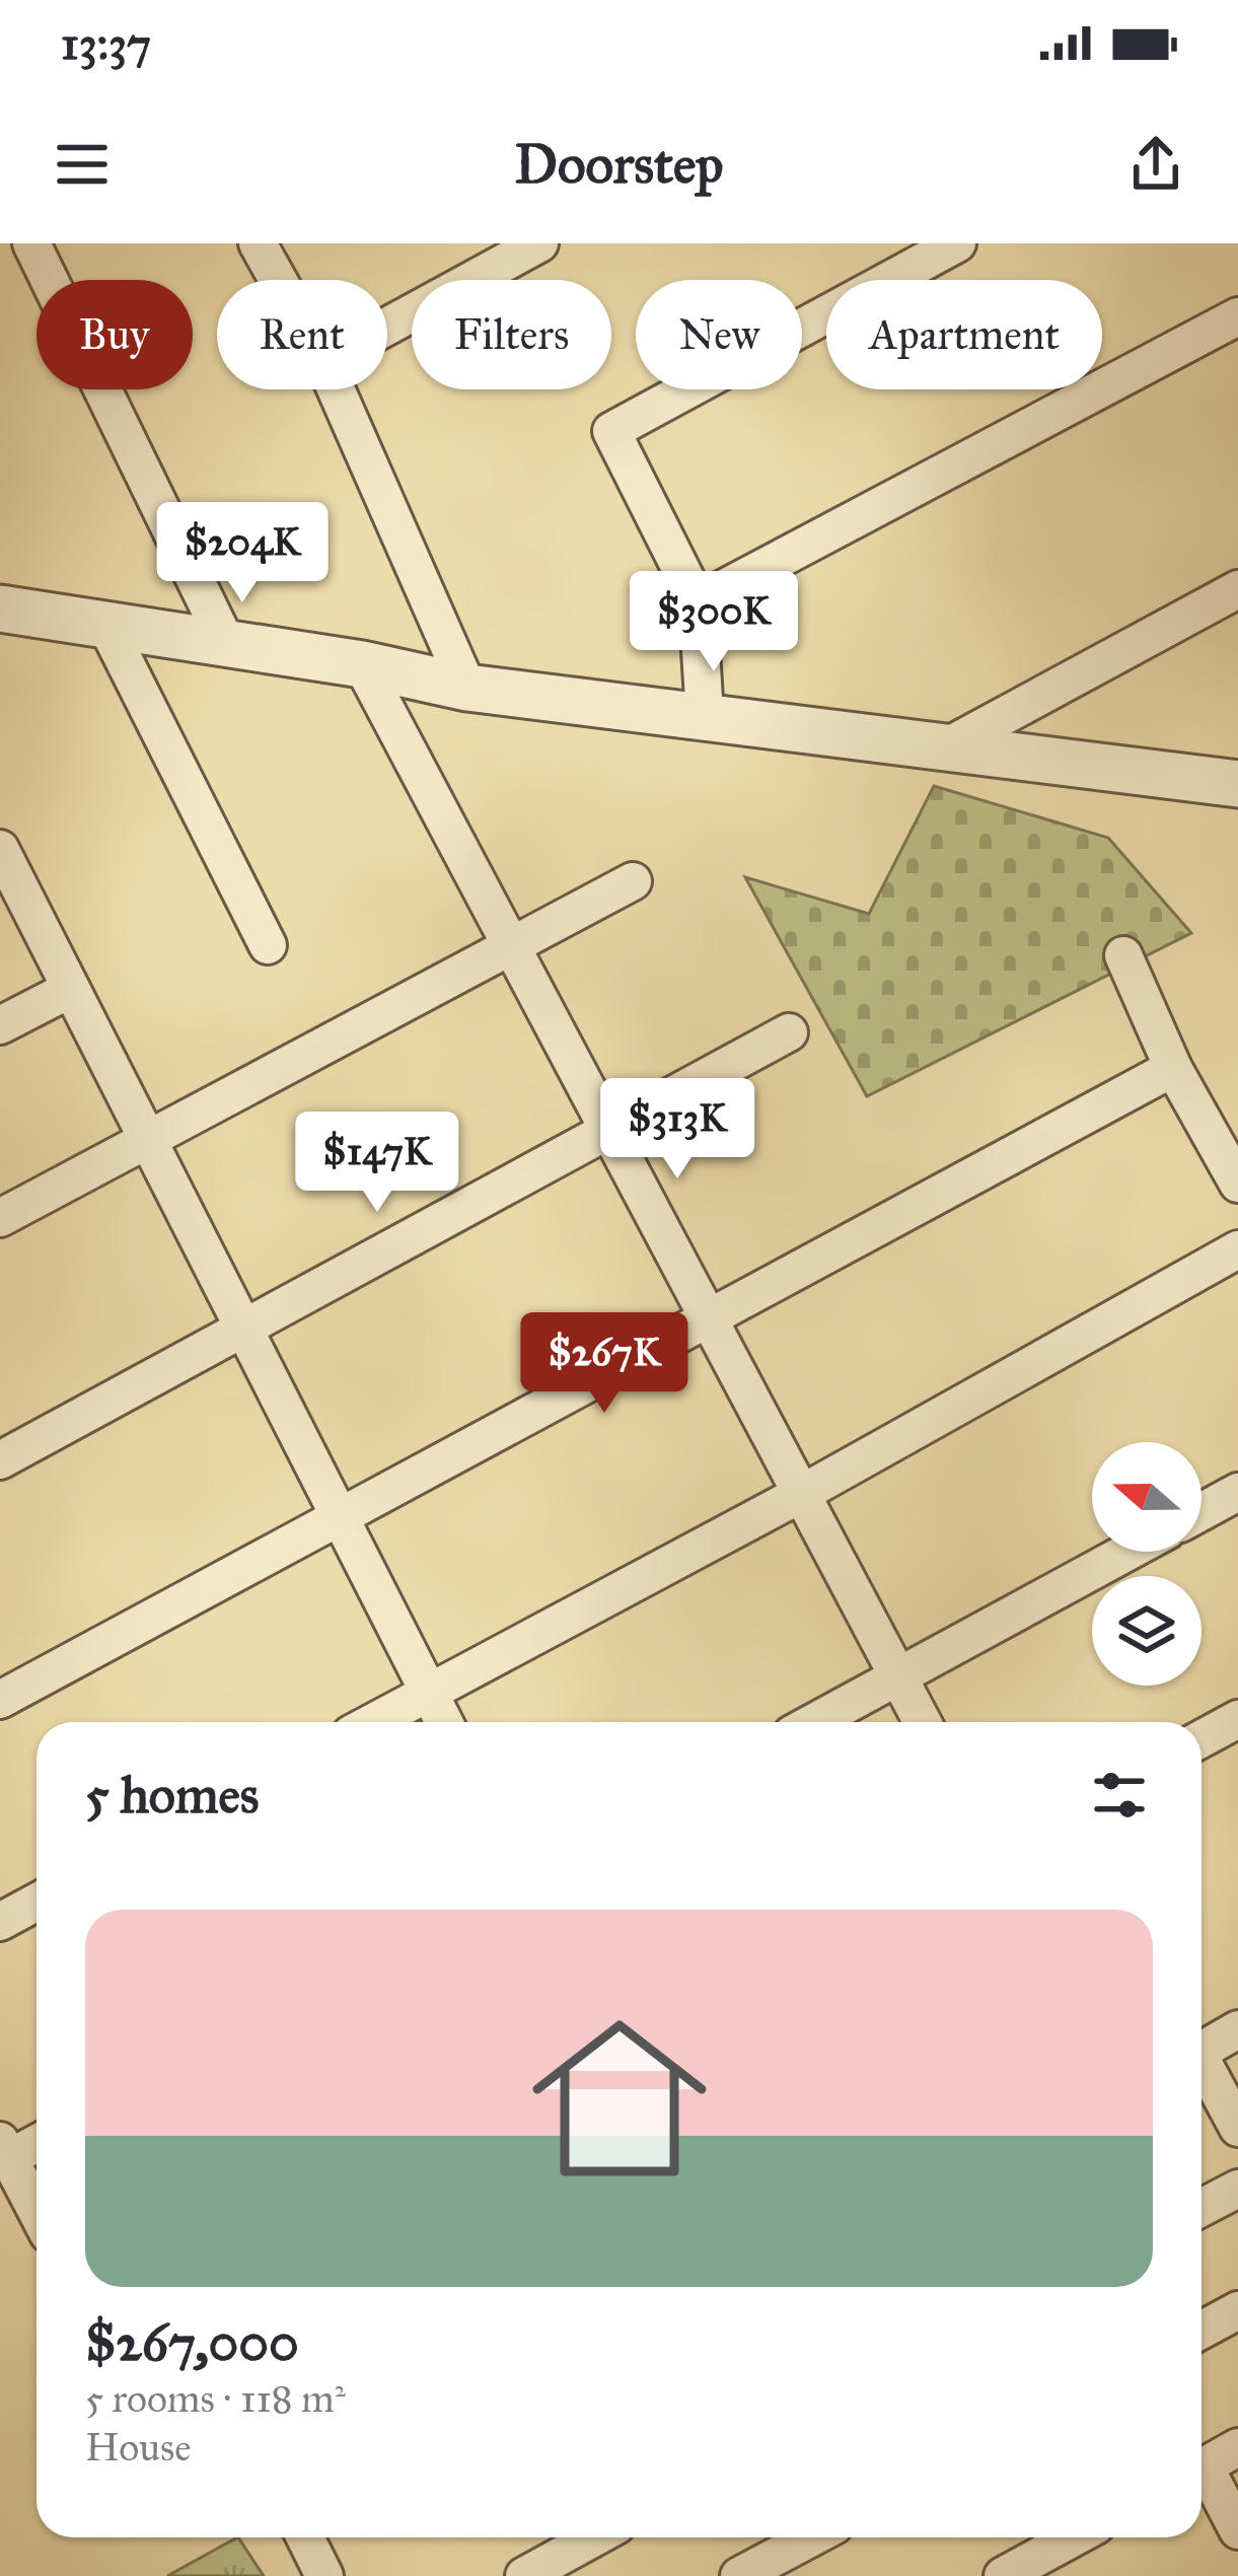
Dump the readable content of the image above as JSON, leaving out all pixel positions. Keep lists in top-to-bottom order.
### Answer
{
  "north": "left",
  "page": {
    "status": "13:37",
    "header": "Doorstep",
    "chip": [
      "Buy",
      "Rent",
      "Filters",
      "New",
      "Apartment"
    ],
    "price": [
      "$204K",
      "$300K",
      "$313K",
      "$147K",
      "$267K"
    ],
    "heading": "5 homes",
    "list": [
      {
        "name": "$267,000",
        "note": "5 rooms · 118 m² · House"
      }
    ]
  }
}
